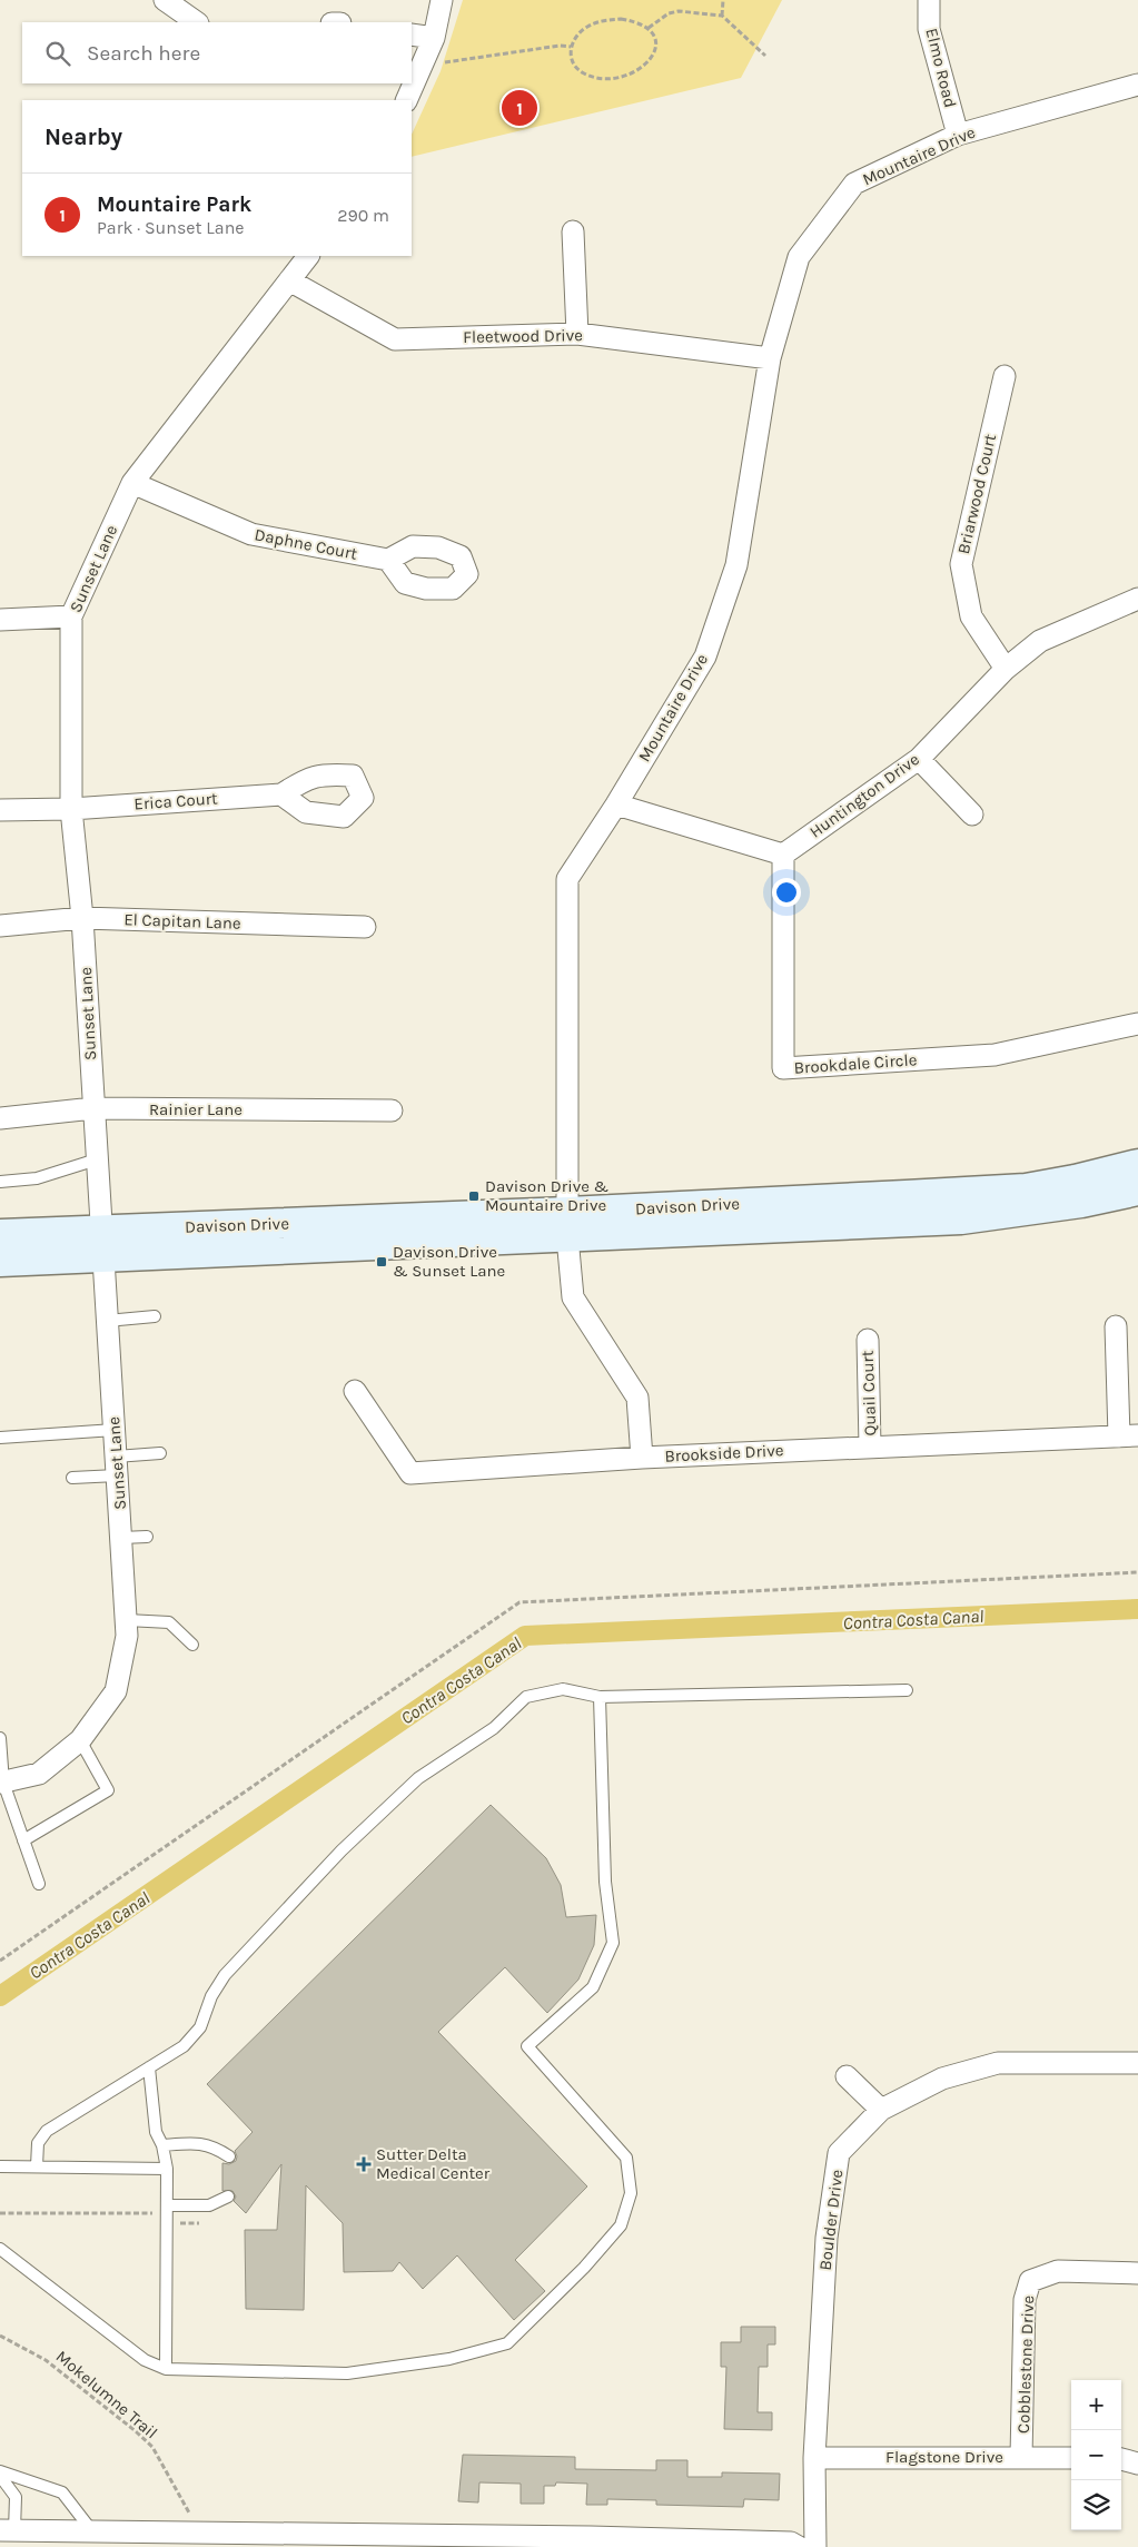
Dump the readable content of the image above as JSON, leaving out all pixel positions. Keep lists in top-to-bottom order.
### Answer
{
  "streets": {
    "main road": ["Davison Drive"],
    "street": [
      "Elmo Road",
      "Mountaire Drive",
      "Fleetwood Drive",
      "Briarwood Court",
      "Daphne Court",
      "Sunset Lane",
      "Huntington Drive",
      "Erica Court",
      "El Capitan Lane",
      "Brookdale Circle",
      "Rainier Lane",
      "Quail Court",
      "Brookside Drive",
      "Boulder Drive",
      "Cobblestone Drive",
      "Flagstone Drive"
    ],
    "path": ["Mokelumne Trail"]
  },
  "crossings": [
    ["Elmo Road", "Mountaire Drive"],
    ["Mountaire Drive", "Fleetwood Drive"],
    ["Mountaire Drive", "Davison Drive"],
    ["Mountaire Drive", "Brookside Drive"],
    ["Fleetwood Drive", "Sunset Lane"],
    ["Briarwood Court", "Huntington Drive"],
    ["Daphne Court", "Sunset Lane"],
    ["Sunset Lane", "Erica Court"],
    ["Sunset Lane", "El Capitan Lane"],
    ["Sunset Lane", "Rainier Lane"],
    ["Sunset Lane", "Davison Drive"],
    ["Huntington Drive", "Brookdale Circle"],
    ["Quail Court", "Brookside Drive"],
    ["Boulder Drive", "Flagstone Drive"],
    ["Cobblestone Drive", "Flagstone Drive"]
  ],
  "water": ["Contra Costa Canal"],
  "places": {
    "transit": ["Davison Drive & Mountaire Drive", "Davison Drive & Sunset Lane"],
    "health": ["Sutter Delta Medical Center"]
  },
  "page": {
    "search": "Search here",
    "pins": "1",
    "heading": "Nearby",
    "list": [
      {
        "mark": "1",
        "name": "Mountaire Park",
        "note": "Park · Sunset Lane",
        "value": "290 m"
      }
    ],
    "map_buttons": ["+", "−"]
  }
}
